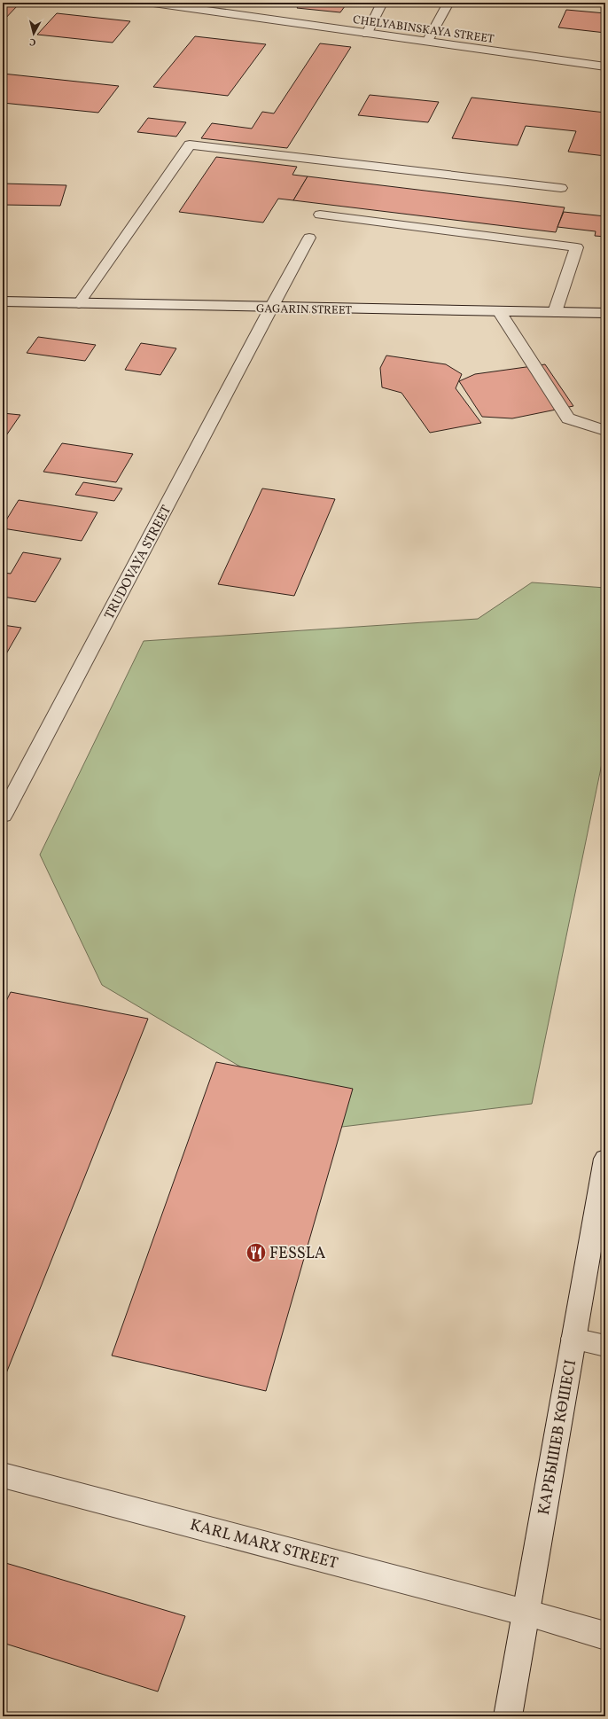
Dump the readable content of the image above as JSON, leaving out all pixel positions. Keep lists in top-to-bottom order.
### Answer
{
  "streets": {
    "street": [
      "CHELYABINSKAYA STREET",
      "GAGARIN STREET",
      "TRUDOVAYA STREET",
      "КАРБЫШЕВ КӨШЕСІ",
      "KARL MARX STREET"
    ]
  },
  "crossings": [
    ["GAGARIN STREET", "TRUDOVAYA STREET"],
    ["КАРБЫШЕВ КӨШЕСІ", "KARL MARX STREET"]
  ],
  "places": {
    "restaurant": ["FESSLA"]
  },
  "north": "bottom"
}
